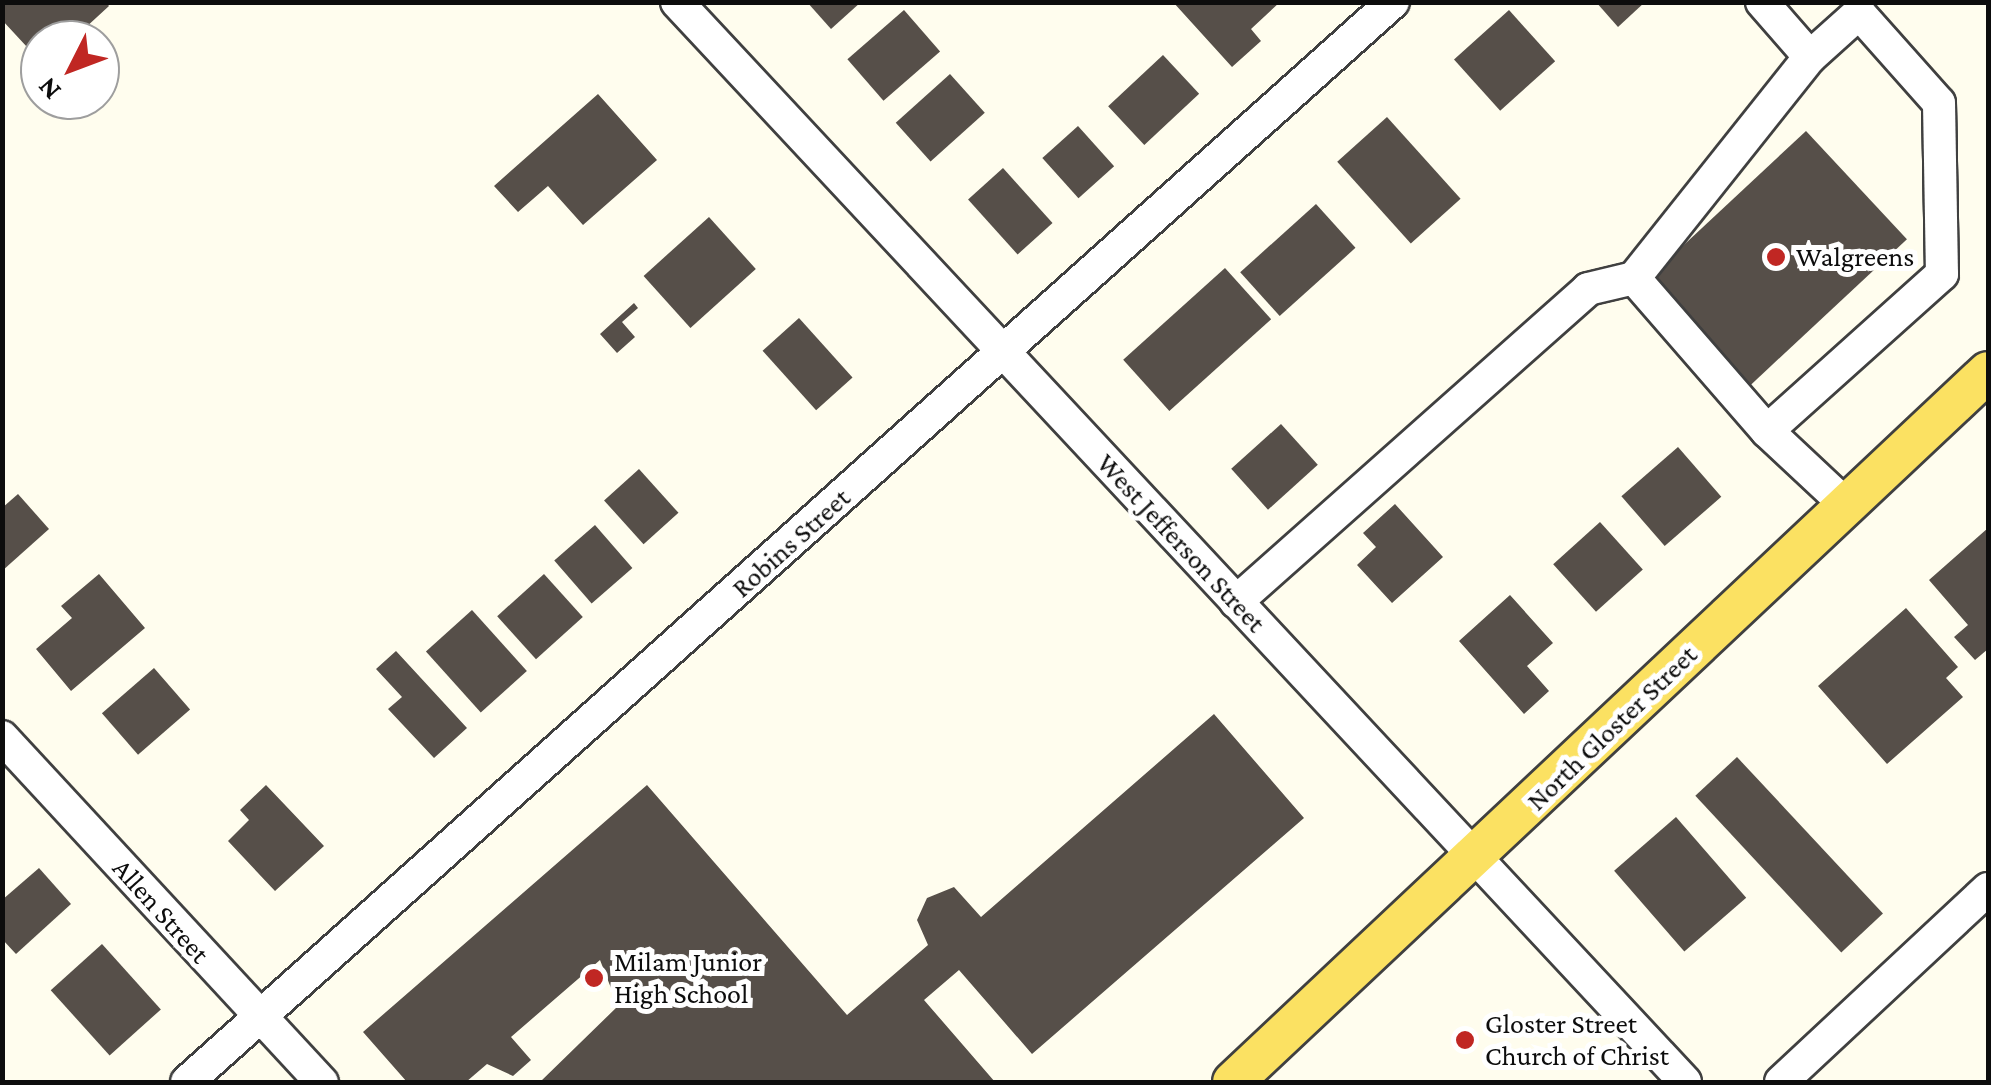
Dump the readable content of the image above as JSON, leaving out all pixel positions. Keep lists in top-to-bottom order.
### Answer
{
  "streets": {
    "main road": ["North Gloster Street"],
    "street": ["Robins Street", "West Jefferson Street", "Allen Street"]
  },
  "crossings": [
    ["Robins Street", "West Jefferson Street"],
    ["Robins Street", "Allen Street"],
    ["West Jefferson Street", "North Gloster Street"]
  ],
  "places": ["Walgreens", "Milam Junior High School", "Gloster Street Church of Christ"],
  "north": "bottom left"
}
